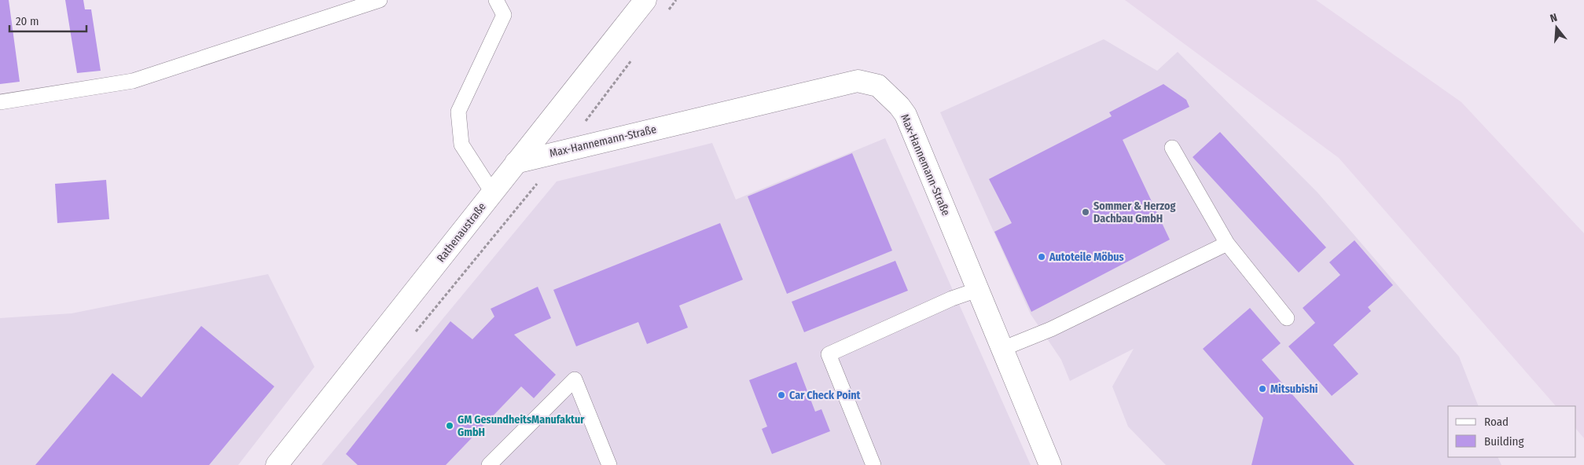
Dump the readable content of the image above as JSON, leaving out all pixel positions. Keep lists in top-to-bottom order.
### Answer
{
  "streets": {
    "street": ["Max-Hannemann-Straße", "Rathenaustraße"]
  },
  "crossings": [
    ["Max-Hannemann-Straße", "Rathenaustraße"]
  ],
  "places": [
    "Sommer & Herzog Dachbau GmbH",
    "Autoteile Möbus",
    "Mitsubishi",
    "Car Check Point",
    "GM GesundheitsManufaktur GmbH"
  ],
  "legend": ["Road", "Building"],
  "scale_bar": "20 m",
  "north": "top"
}
